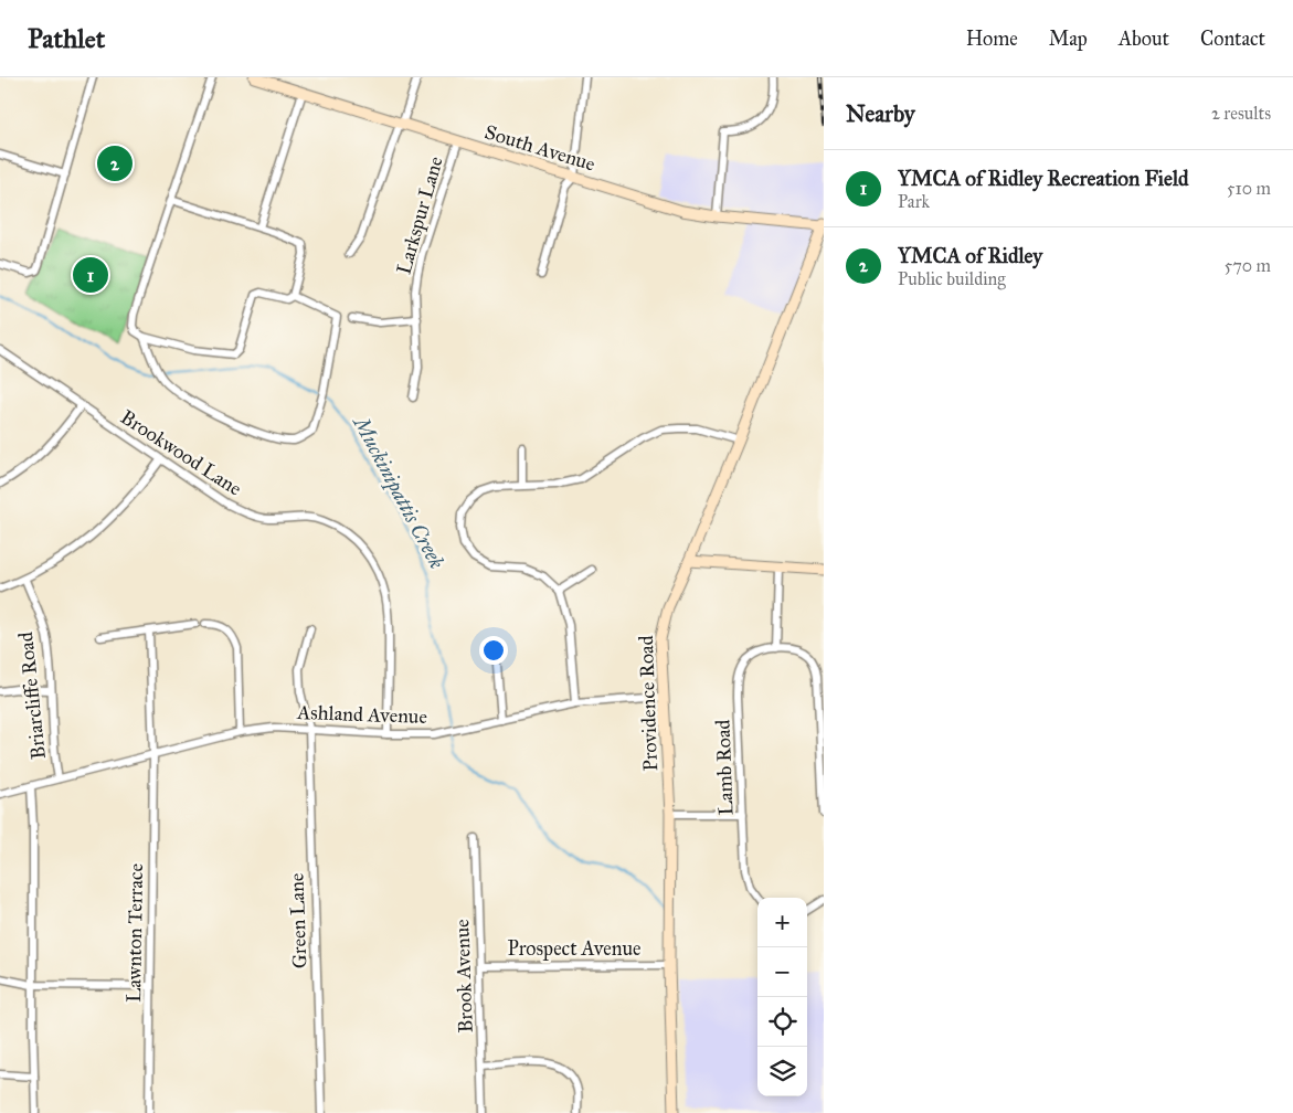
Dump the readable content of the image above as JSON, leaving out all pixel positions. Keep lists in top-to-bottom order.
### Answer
{
  "streets": {
    "street": [
      "South Avenue",
      "Larkspur Lane",
      "Brookwood Lane",
      "Briarcliffe Road",
      "Providence Road",
      "Ashland Avenue",
      "Lamb Road",
      "Green Lane",
      "Lawnton Terrace",
      "Prospect Avenue",
      "Brook Avenue"
    ]
  },
  "crossings": [
    ["South Avenue", "Larkspur Lane"],
    ["South Avenue", "Providence Road"],
    ["Brookwood Lane", "Ashland Avenue"],
    ["Briarcliffe Road", "Ashland Avenue"],
    ["Providence Road", "Ashland Avenue"],
    ["Providence Road", "Prospect Avenue"],
    ["Ashland Avenue", "Green Lane"],
    ["Ashland Avenue", "Lawnton Terrace"],
    ["Prospect Avenue", "Brook Avenue"]
  ],
  "water": ["Muckinipattis Creek"],
  "page": {
    "header": "Pathlet",
    "nav": [
      "Home",
      "Map",
      "About",
      "Contact"
    ],
    "heading": ["Nearby", "2 results"],
    "pins": ["2", "1"],
    "list": [
      {
        "mark": "1",
        "name": "YMCA of Ridley Recreation Field",
        "note": "Park",
        "value": "510 m"
      },
      {
        "mark": "2",
        "name": "YMCA of Ridley",
        "note": "Public building",
        "value": "570 m"
      }
    ],
    "map_buttons": ["+", "−"]
  }
}
